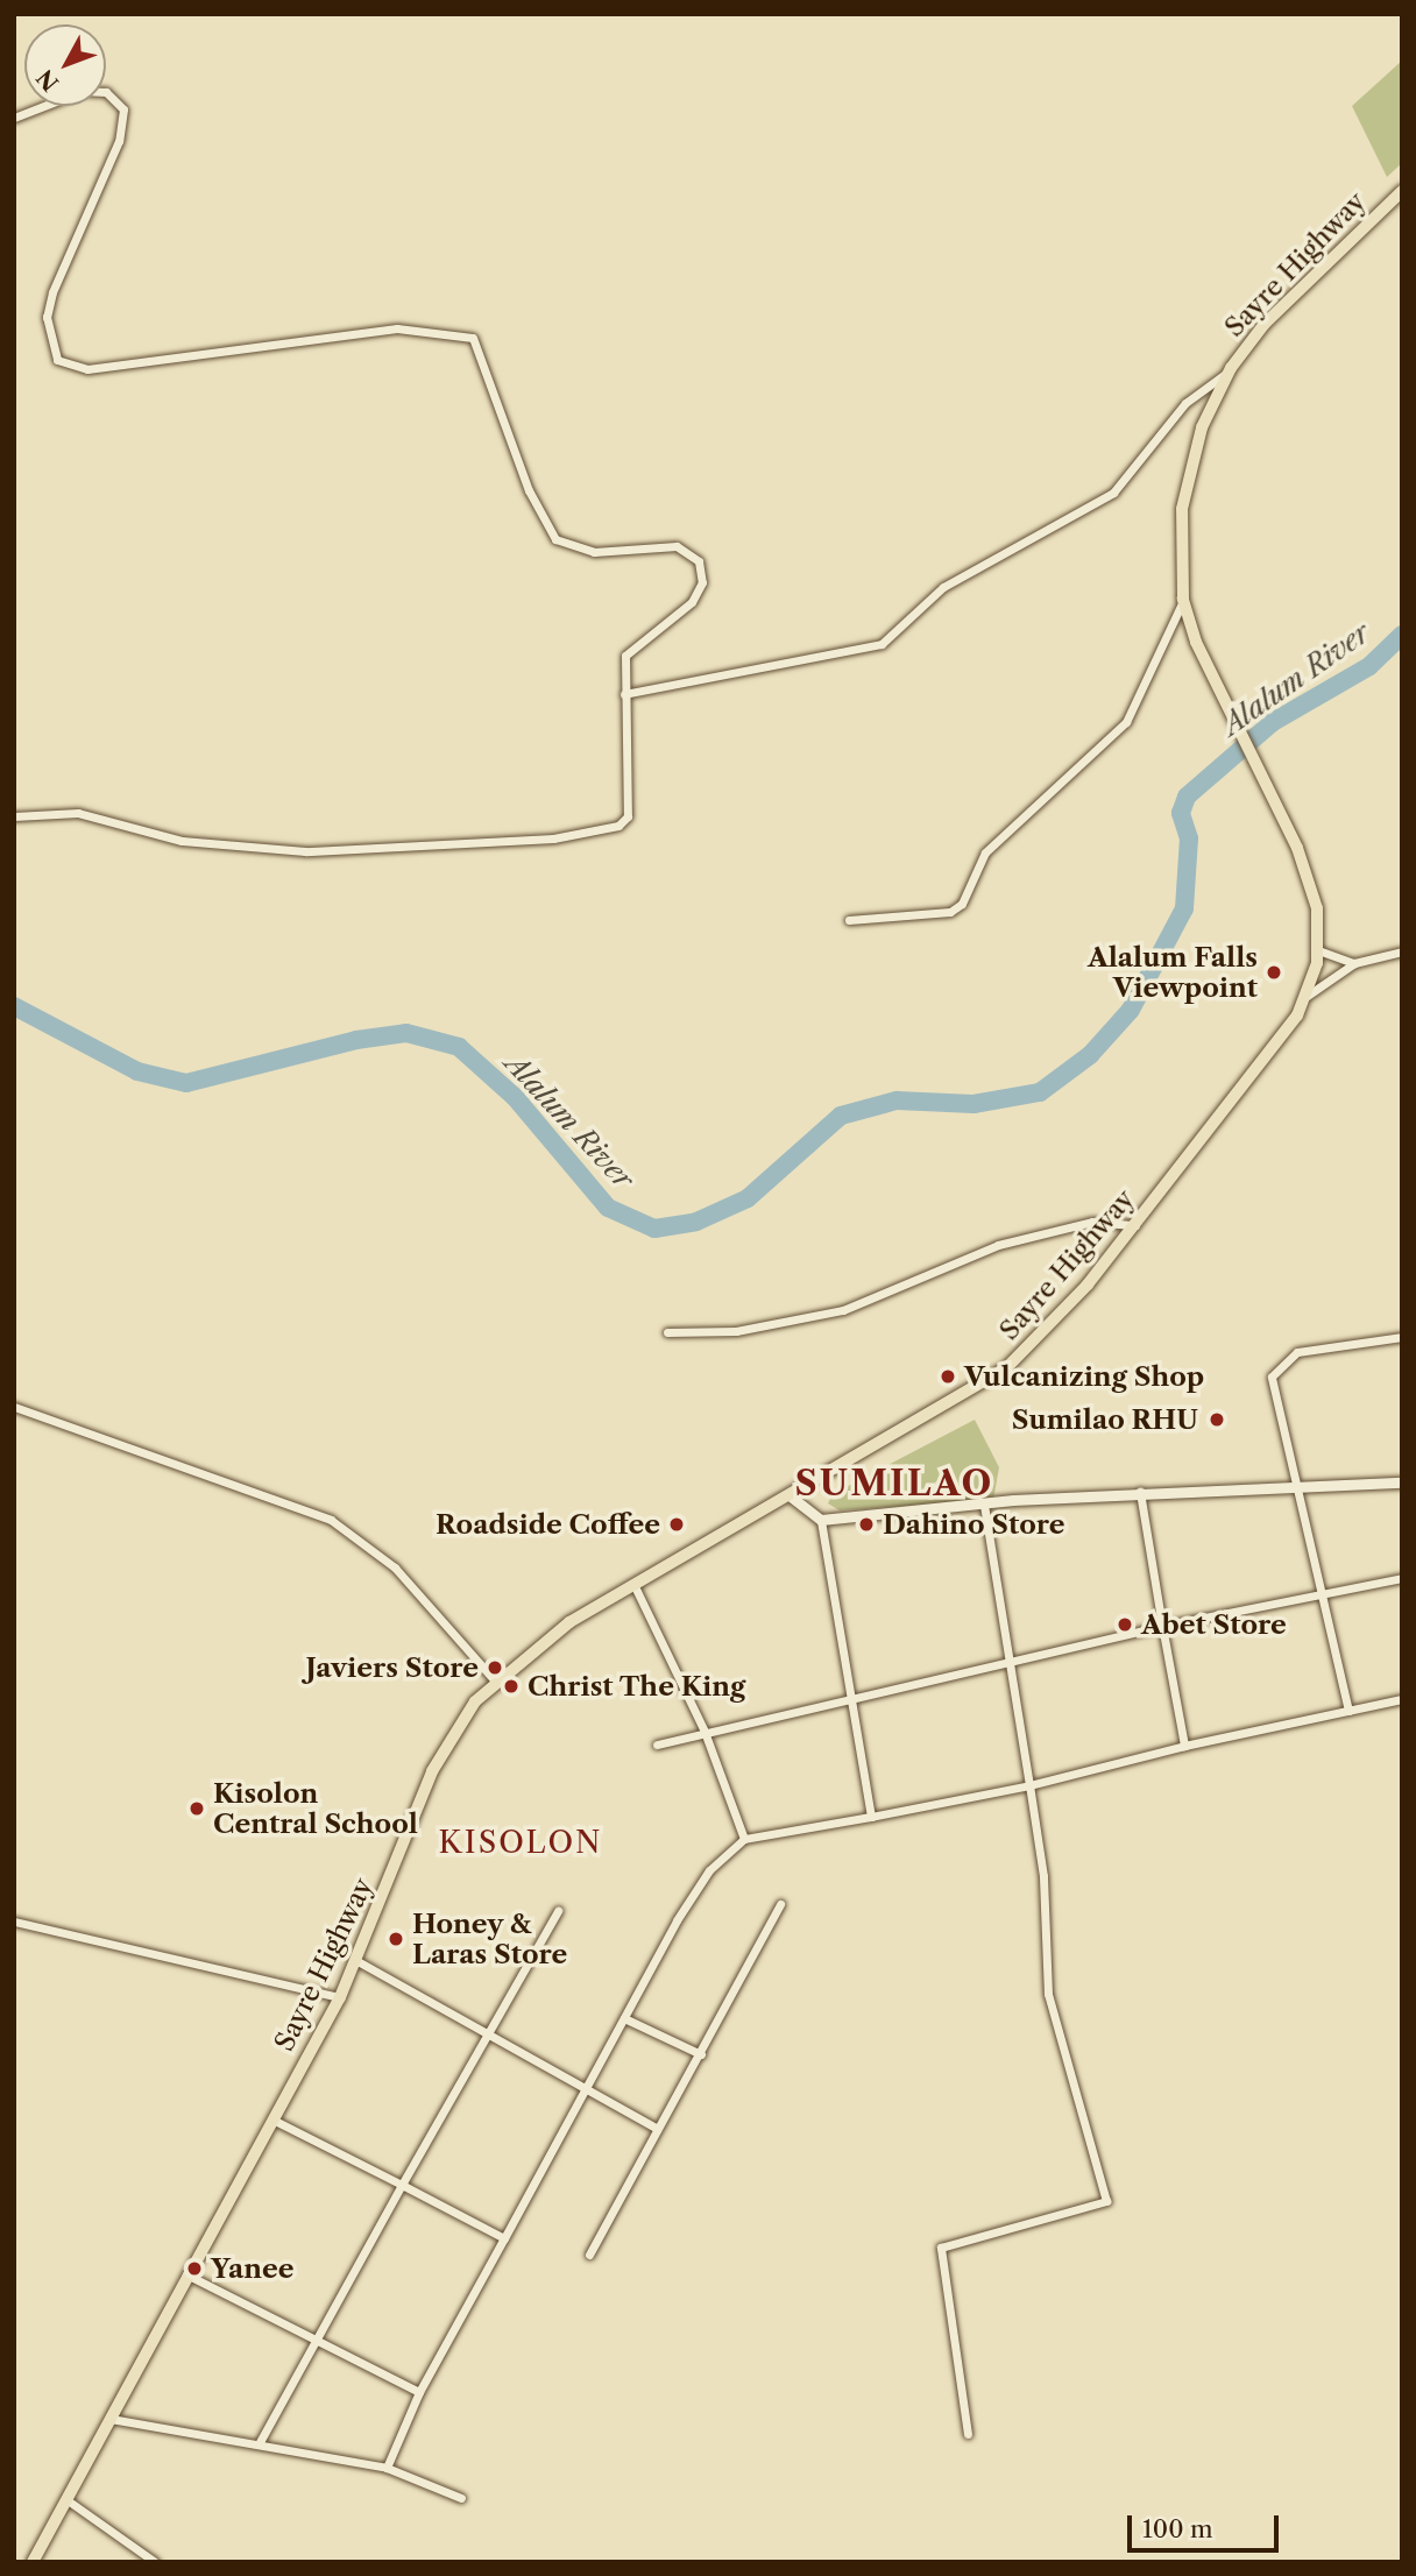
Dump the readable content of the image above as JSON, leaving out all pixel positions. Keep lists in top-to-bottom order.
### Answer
{
  "streets": {
    "highway": ["Sayre Highway"]
  },
  "districts": ["SUMILAO", "KISOLON"],
  "water": ["Alalum River"],
  "places": [
    "Alalum Falls Viewpoint",
    "Vulcanizing Shop",
    "Sumilao RHU",
    "Roadside Coffee",
    "Dahino Store",
    "Abet Store",
    "Javiers Store",
    "Christ The King",
    "Kisolon Central School",
    "Honey & Laras Store",
    "Yanee"
  ],
  "scale_bar": "100 m",
  "north": "bottom left"
}
